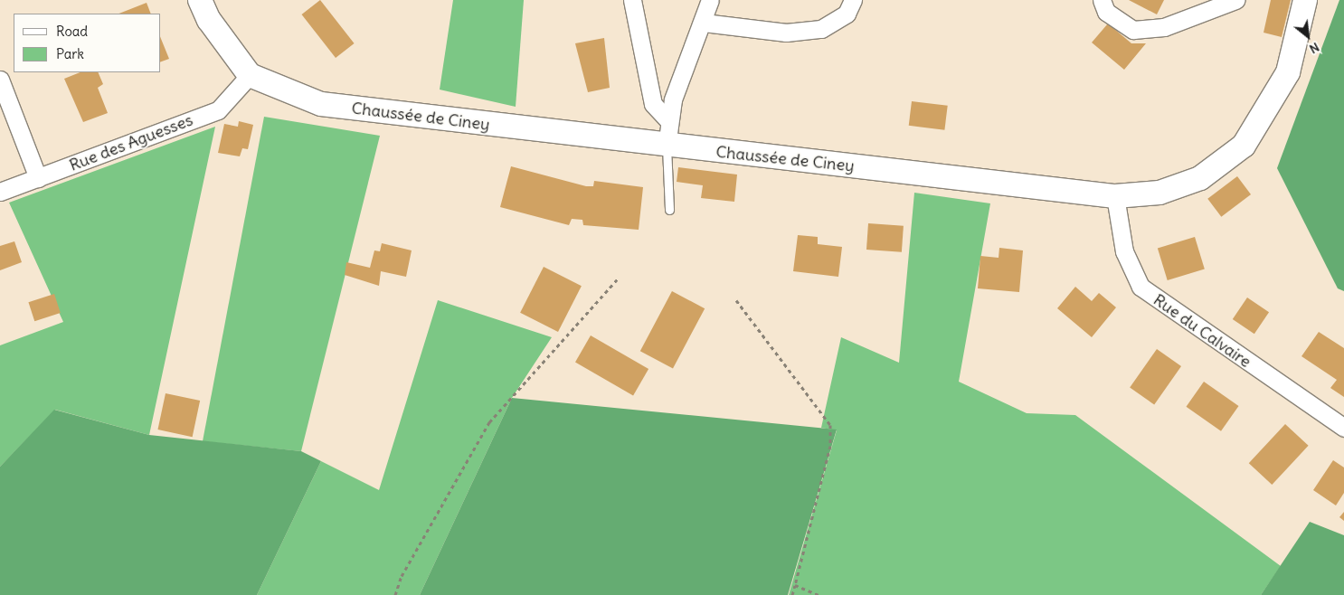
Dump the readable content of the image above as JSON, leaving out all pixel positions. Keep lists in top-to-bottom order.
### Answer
{
  "streets": {
    "main road": ["Chaussée de Ciney"],
    "street": ["Rue des Aguesses", "Rue du Calvaire"]
  },
  "crossings": [
    ["Chaussée de Ciney", "Rue des Aguesses"],
    ["Chaussée de Ciney", "Rue du Calvaire"]
  ],
  "legend": ["Road", "Park"],
  "north": "bottom right"
}
